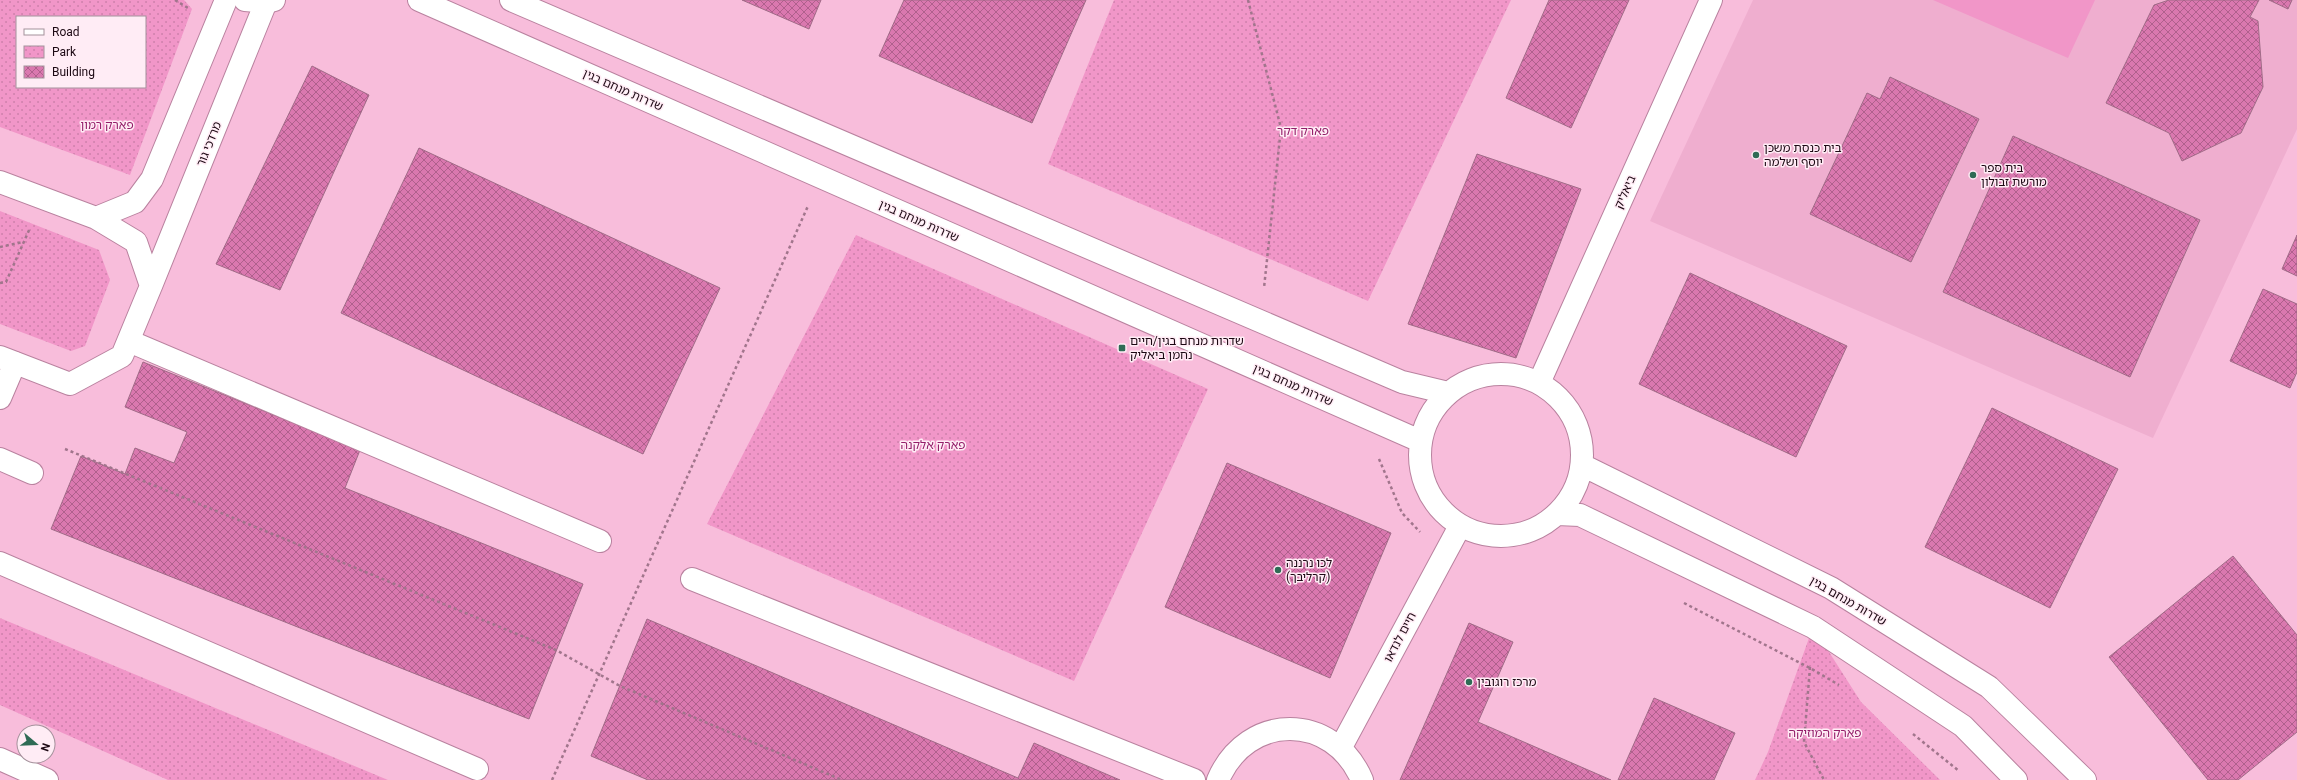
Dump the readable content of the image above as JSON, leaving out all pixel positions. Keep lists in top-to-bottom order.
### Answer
{
  "streets": {
    "street": [
      "שדרות מנחם בגין",
      "מרדכי גור",
      "ביאליק",
      "חיים לנדאו"
    ]
  },
  "parks": [
    "פארק רמון",
    "פארק דקר",
    "פארק אלקנה",
    "פארק המוזיקה"
  ],
  "places": {
    "other": [
      "בית כנסת משכן יוסף ושלמה",
      "בית ספר מורשת זבולון",
      "לכו נרננה (קרליבך)",
      "מרכז רוגובין"
    ],
    "transit": ["שדרות מנחם בגין/חיים נחמן ביאליק"]
  },
  "legend": ["Road", "Park", "Building"],
  "north": "right"
}
